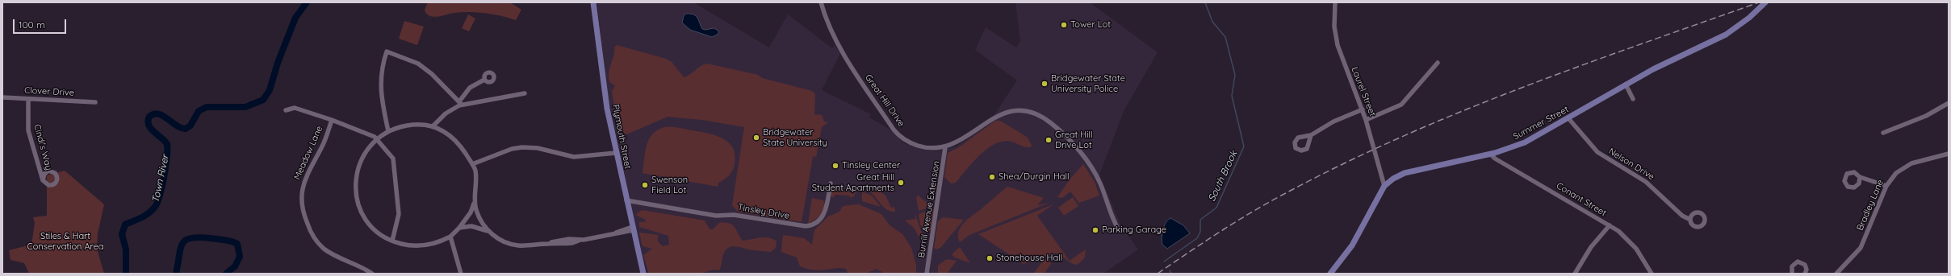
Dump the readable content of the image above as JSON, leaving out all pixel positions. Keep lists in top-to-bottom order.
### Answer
{
  "streets": {
    "main road": ["Summer Street", "Plymouth Street"],
    "street": [
      "Clover Drive",
      "Laurel Street",
      "Great Hill Drive",
      "Cindi's Way",
      "Meadow Lane",
      "Nelson Drive",
      "Conant Street",
      "Bradley Lane",
      "Burrill Avenue Extension",
      "Tinsley Drive"
    ]
  },
  "crossings": [
    ["Clover Drive", "Cindi's Way"],
    ["Laurel Street", "Summer Street"],
    ["Great Hill Drive", "Burrill Avenue Extension"],
    ["Summer Street", "Nelson Drive"],
    ["Summer Street", "Conant Street"],
    ["Plymouth Street", "Tinsley Drive"]
  ],
  "water": ["South Brook", "Town River"],
  "parks": ["Stiles & Hart Conservation Area"],
  "places": [
    "Tower Lot",
    "Bridgewater State University Police",
    "Bridgewater State University",
    "Great Hill Drive Lot",
    "Tinsley Center",
    "Shea/Durgin Hall",
    "Great Hill Student Apartments",
    "Swenson Field Lot",
    "Parking Garage",
    "Stonehouse Hall"
  ],
  "scale_bar": "100 m"
}
